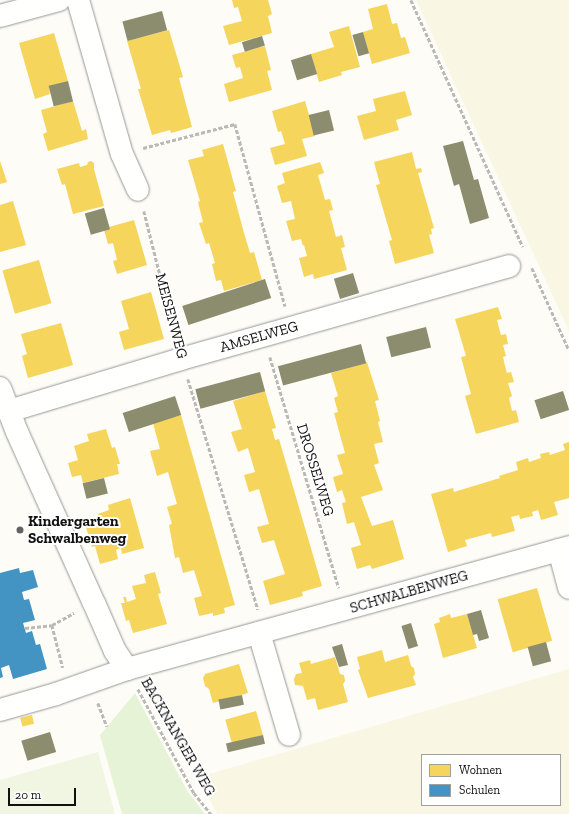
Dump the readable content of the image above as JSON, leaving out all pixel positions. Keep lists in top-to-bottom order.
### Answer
{
  "streets": {
    "street": ["AMSELWEG", "SCHWALBENWEG"],
    "path": ["MEISENWEG", "DROSSELWEG", "BACKNANGER WEG"]
  },
  "crossings": [
    ["MEISENWEG", "AMSELWEG"],
    ["MEISENWEG", "SCHWALBENWEG"],
    ["AMSELWEG", "DROSSELWEG"],
    ["DROSSELWEG", "SCHWALBENWEG"],
    ["SCHWALBENWEG", "BACKNANGER WEG"]
  ],
  "places": ["Kindergarten Schwalbenweg"],
  "legend": ["Wohnen", "Schulen"],
  "scale_bar": "20 m"
}
